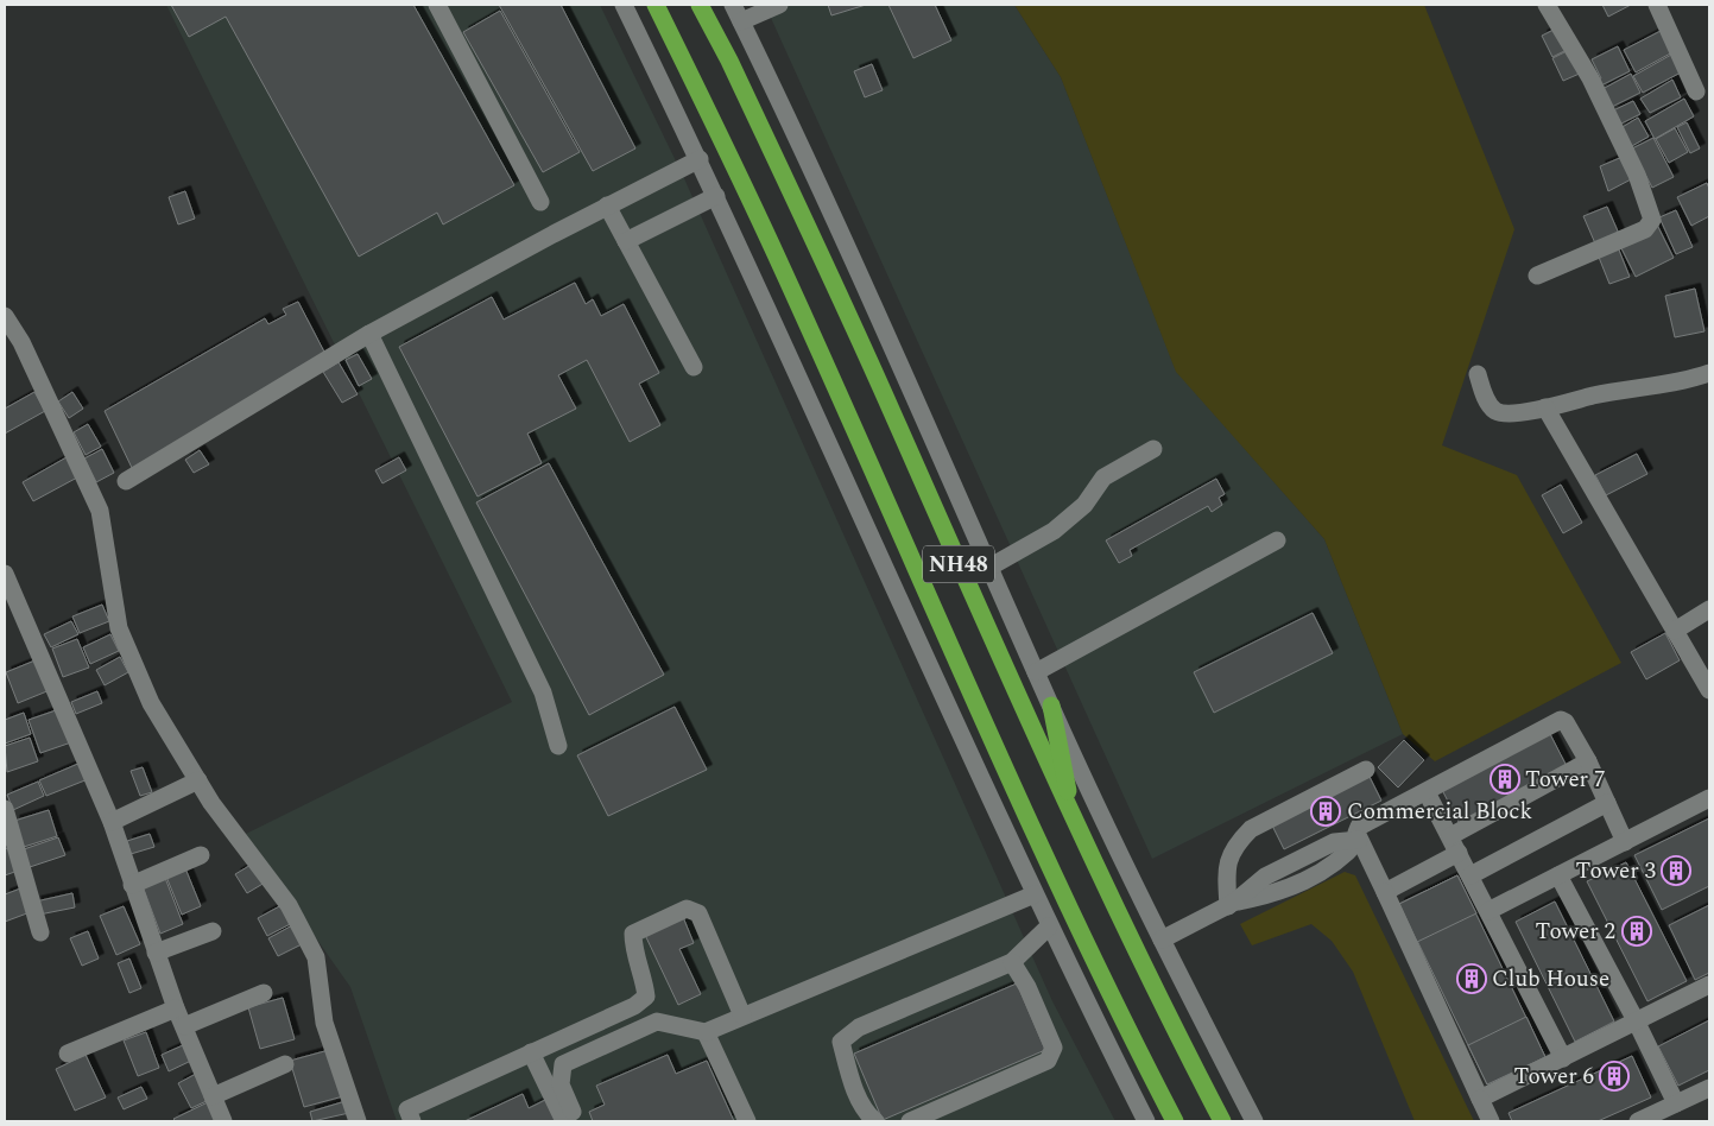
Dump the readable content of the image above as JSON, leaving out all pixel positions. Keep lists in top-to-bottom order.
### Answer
{
  "streets": {
    "highway": ["NH48"]
  },
  "places": {
    "building": [
      "Tower 7",
      "Commercial Block",
      "Tower 3",
      "Tower 2",
      "Club House",
      "Tower 6"
    ]
  }
}
